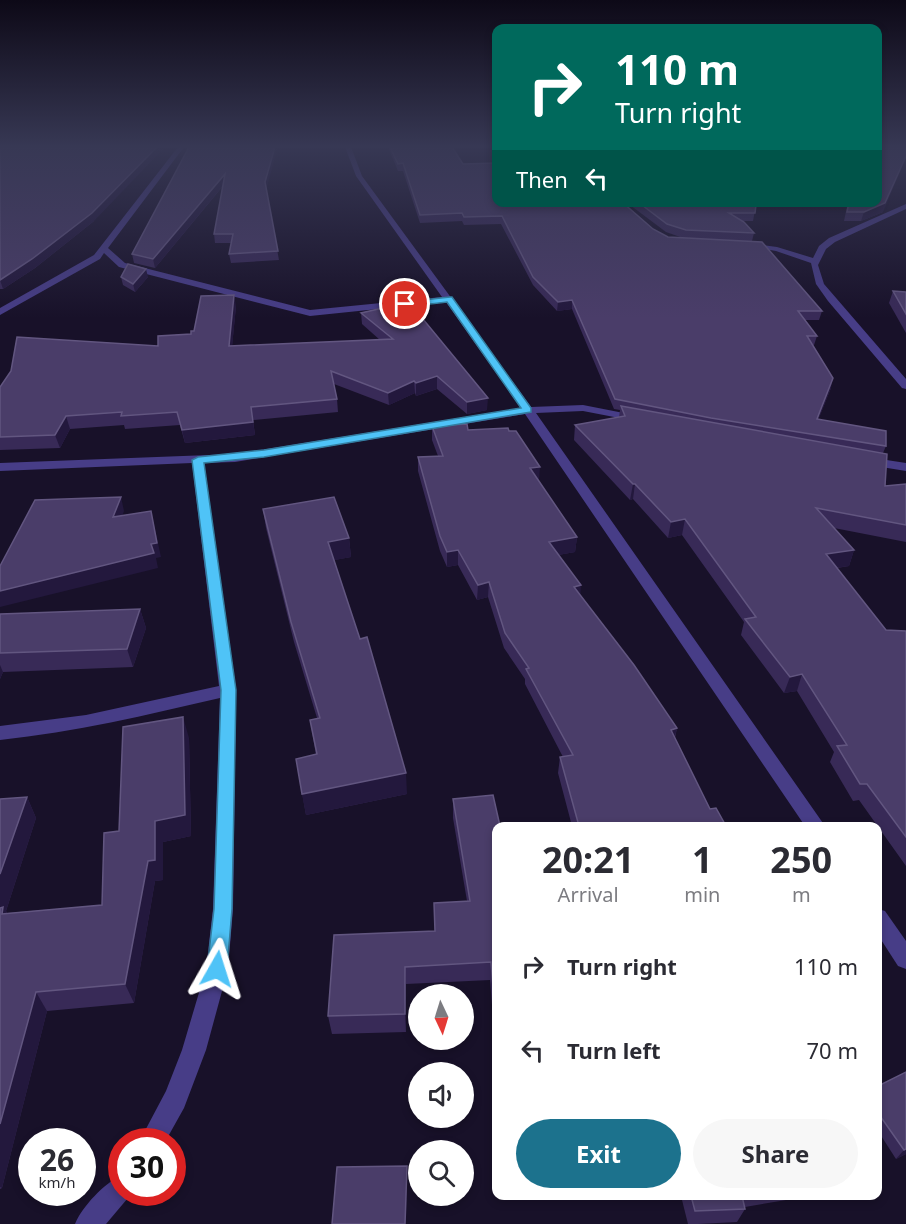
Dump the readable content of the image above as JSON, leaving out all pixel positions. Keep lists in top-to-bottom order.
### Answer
{
  "north": "bottom",
  "page": {
    "turn": ["110 m", "Turn right"],
    "then": "Then",
    "eta": [
      "20:21",
      "Arrival",
      "1",
      "min",
      "250",
      "m"
    ],
    "list": [
      {
        "name": "Turn right",
        "value": "110 m"
      },
      {
        "name": "Turn left",
        "value": "70 m"
      }
    ],
    "buttons": ["Exit", "Share"],
    "speed": "26 km/h",
    "limit": "30"
  }
}
